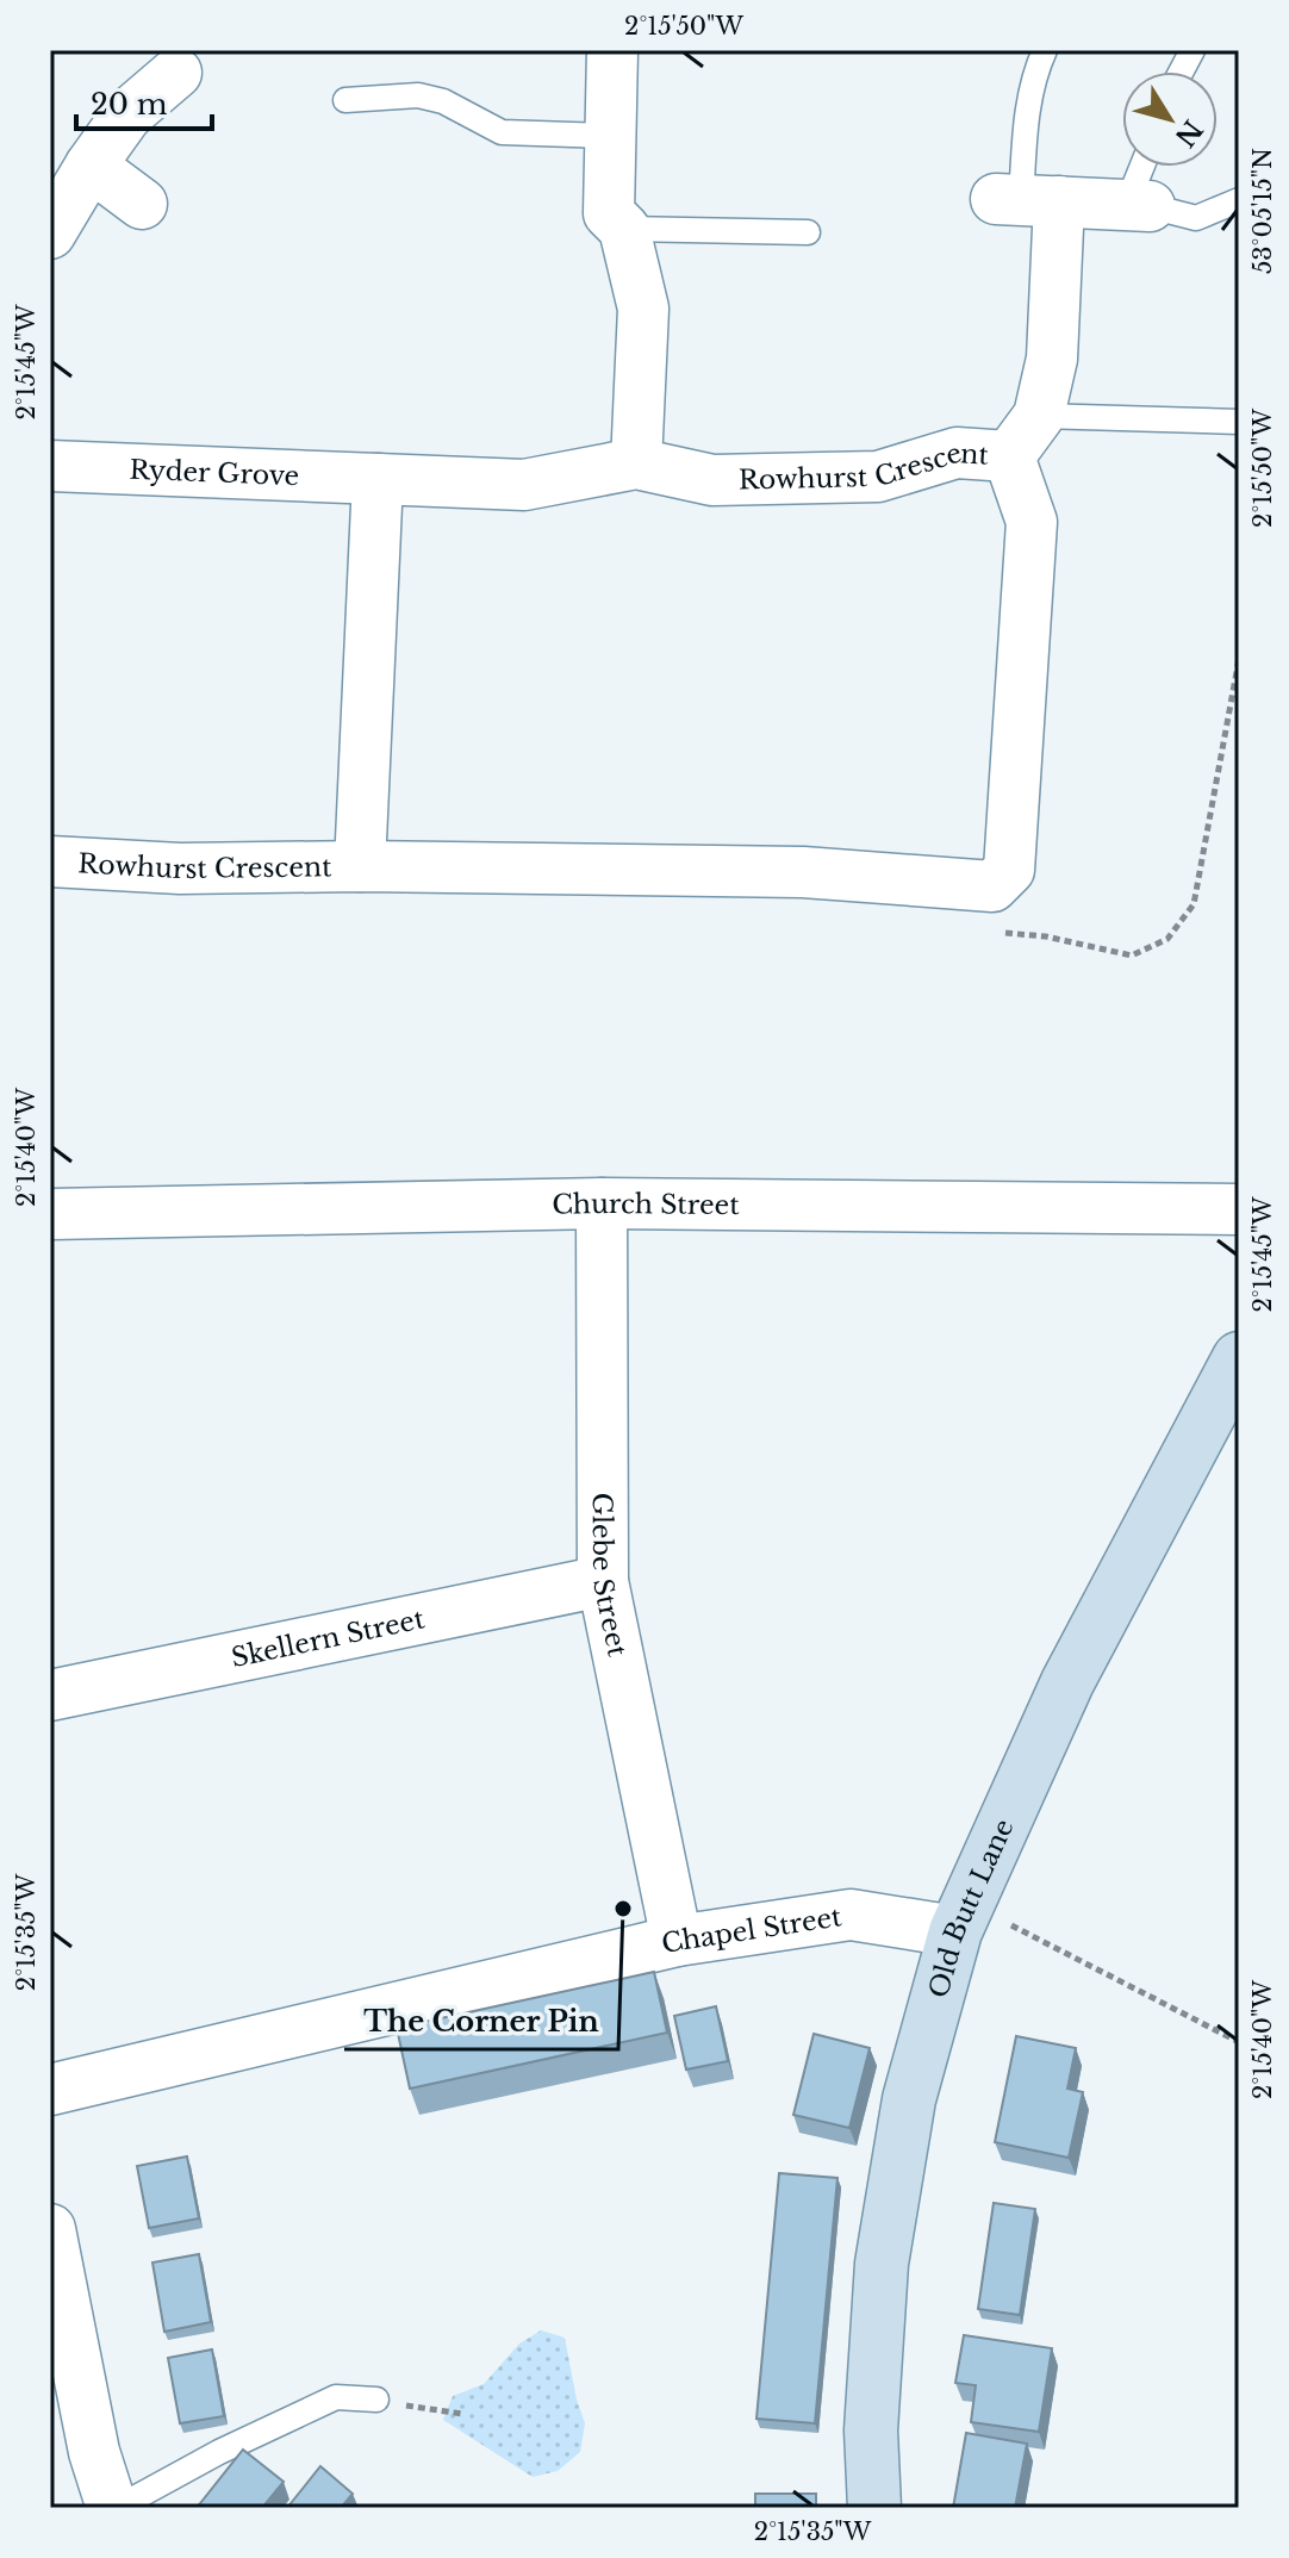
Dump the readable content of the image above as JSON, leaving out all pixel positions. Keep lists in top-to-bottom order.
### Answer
{
  "streets": {
    "street": [
      "Rowhurst Crescent",
      "Ryder Grove",
      "Church Street",
      "Glebe Street",
      "Skellern Street",
      "Old Butt Lane",
      "Chapel Street"
    ]
  },
  "crossings": [
    ["Rowhurst Crescent", "Ryder Grove"],
    ["Church Street", "Glebe Street"],
    ["Glebe Street", "Skellern Street"],
    ["Glebe Street", "Chapel Street"],
    ["Old Butt Lane", "Chapel Street"]
  ],
  "places": ["The Corner Pin"],
  "scale_bar": "20 m",
  "north": "bottom right",
  "coordinates": [
    "2°15'50\"W",
    "53°05'15\"N",
    "2°15'45\"W",
    "2°15'40\"W",
    "2°15'35\"W"
  ]
}
